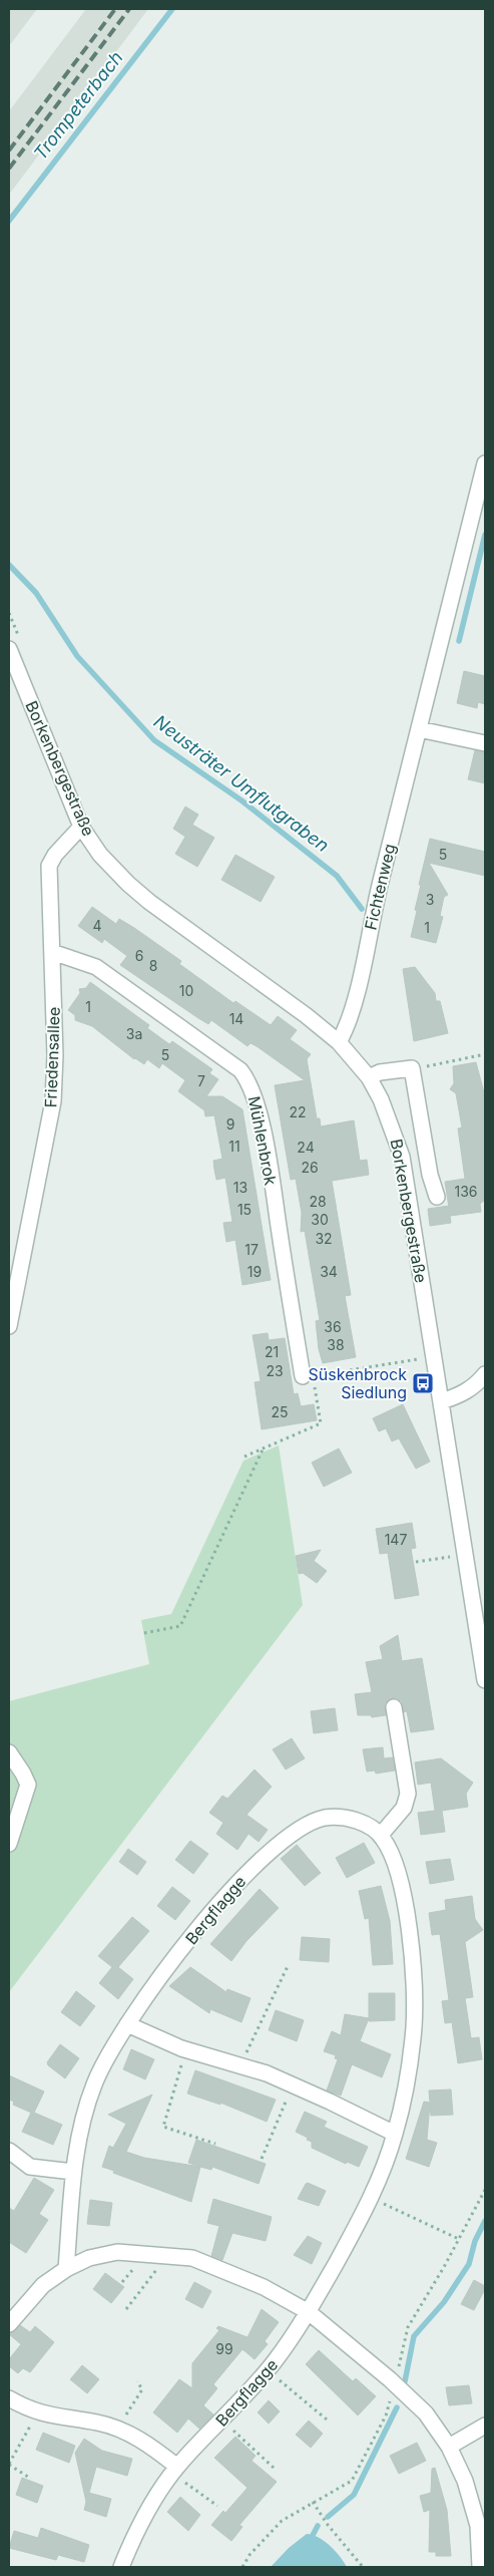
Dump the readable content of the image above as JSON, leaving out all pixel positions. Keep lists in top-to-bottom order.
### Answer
{
  "streets": {
    "street": [
      "Borkenbergestraße",
      "Fichtenweg",
      "Friedensallee",
      "Mühlenbrok",
      "Bergflagge"
    ]
  },
  "crossings": [
    ["Borkenbergestraße", "Fichtenweg"],
    ["Borkenbergestraße", "Friedensallee"],
    ["Friedensallee", "Mühlenbrok"]
  ],
  "water": ["Trompeterbach", "Neusträter Umflutgraben"],
  "places": {
    "bus stop": ["Süskenbrock Siedlung"]
  },
  "house_numbers": [
    "5",
    "3",
    "4",
    "1",
    "6",
    "8",
    "10",
    "1",
    "14",
    "3a",
    "5",
    "7",
    "22",
    "9",
    "11",
    "24",
    "26",
    "13",
    "136",
    "28",
    "15",
    "30",
    "32",
    "17",
    "19",
    "34",
    "36",
    "38",
    "21",
    "23",
    "25",
    "147",
    "99"
  ]
}
